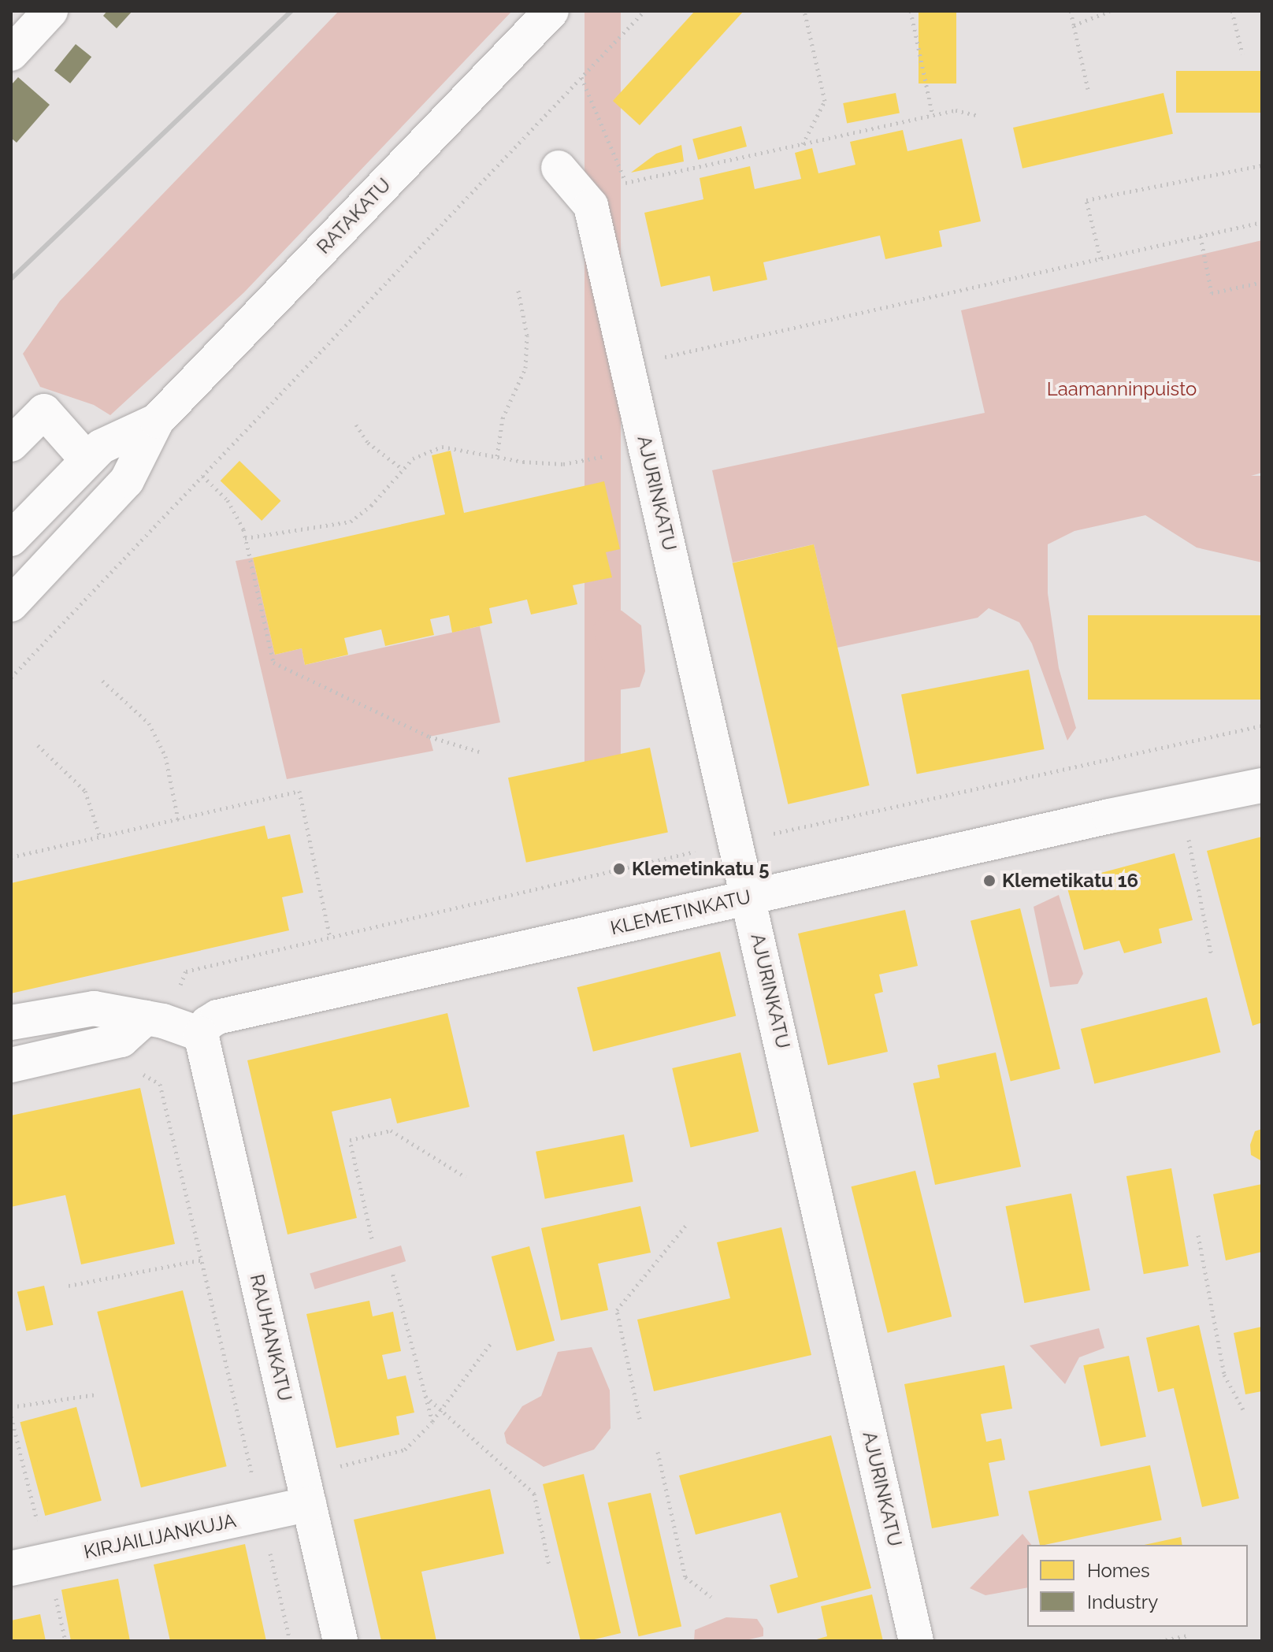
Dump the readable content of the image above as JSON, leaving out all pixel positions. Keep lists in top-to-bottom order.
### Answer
{
  "streets": {
    "street": [
      "RATAKATU",
      "AJURINKATU",
      "KLEMETINKATU",
      "RAUHANKATU",
      "KIRJAILIJANKUJA"
    ]
  },
  "crossings": [
    ["AJURINKATU", "KLEMETINKATU"],
    ["KLEMETINKATU", "RAUHANKATU"],
    ["RAUHANKATU", "KIRJAILIJANKUJA"]
  ],
  "parks": ["Laamanninpuisto"],
  "places": ["Klemetinkatu 5", "Klemetikatu 16"],
  "legend": ["Homes", "Industry"]
}
